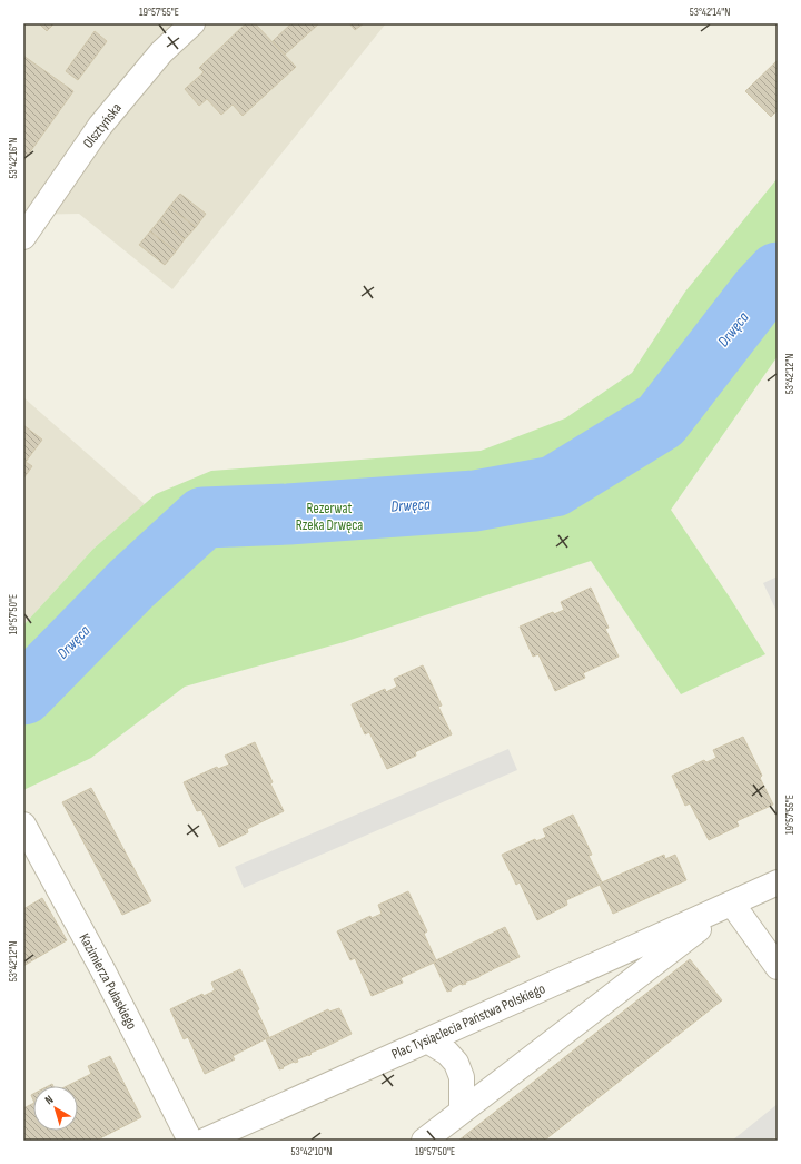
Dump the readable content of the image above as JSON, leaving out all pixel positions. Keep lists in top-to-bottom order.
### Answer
{
  "streets": {
    "street": ["Olsztyńska", "Kazimierza Pułaskiego", "Plac Tysiąclecia Państwa Polskiego"]
  },
  "water": ["Drwęca"],
  "parks": ["Rezerwat Rzeka Drwęca"],
  "north": "top left",
  "coordinates": [
    "19°57'55\"E",
    "53°42'14\"N",
    "53°42'16\"N",
    "53°42'12\"N",
    "19°57'50\"E",
    "53°42'10\"N"
  ]
}
